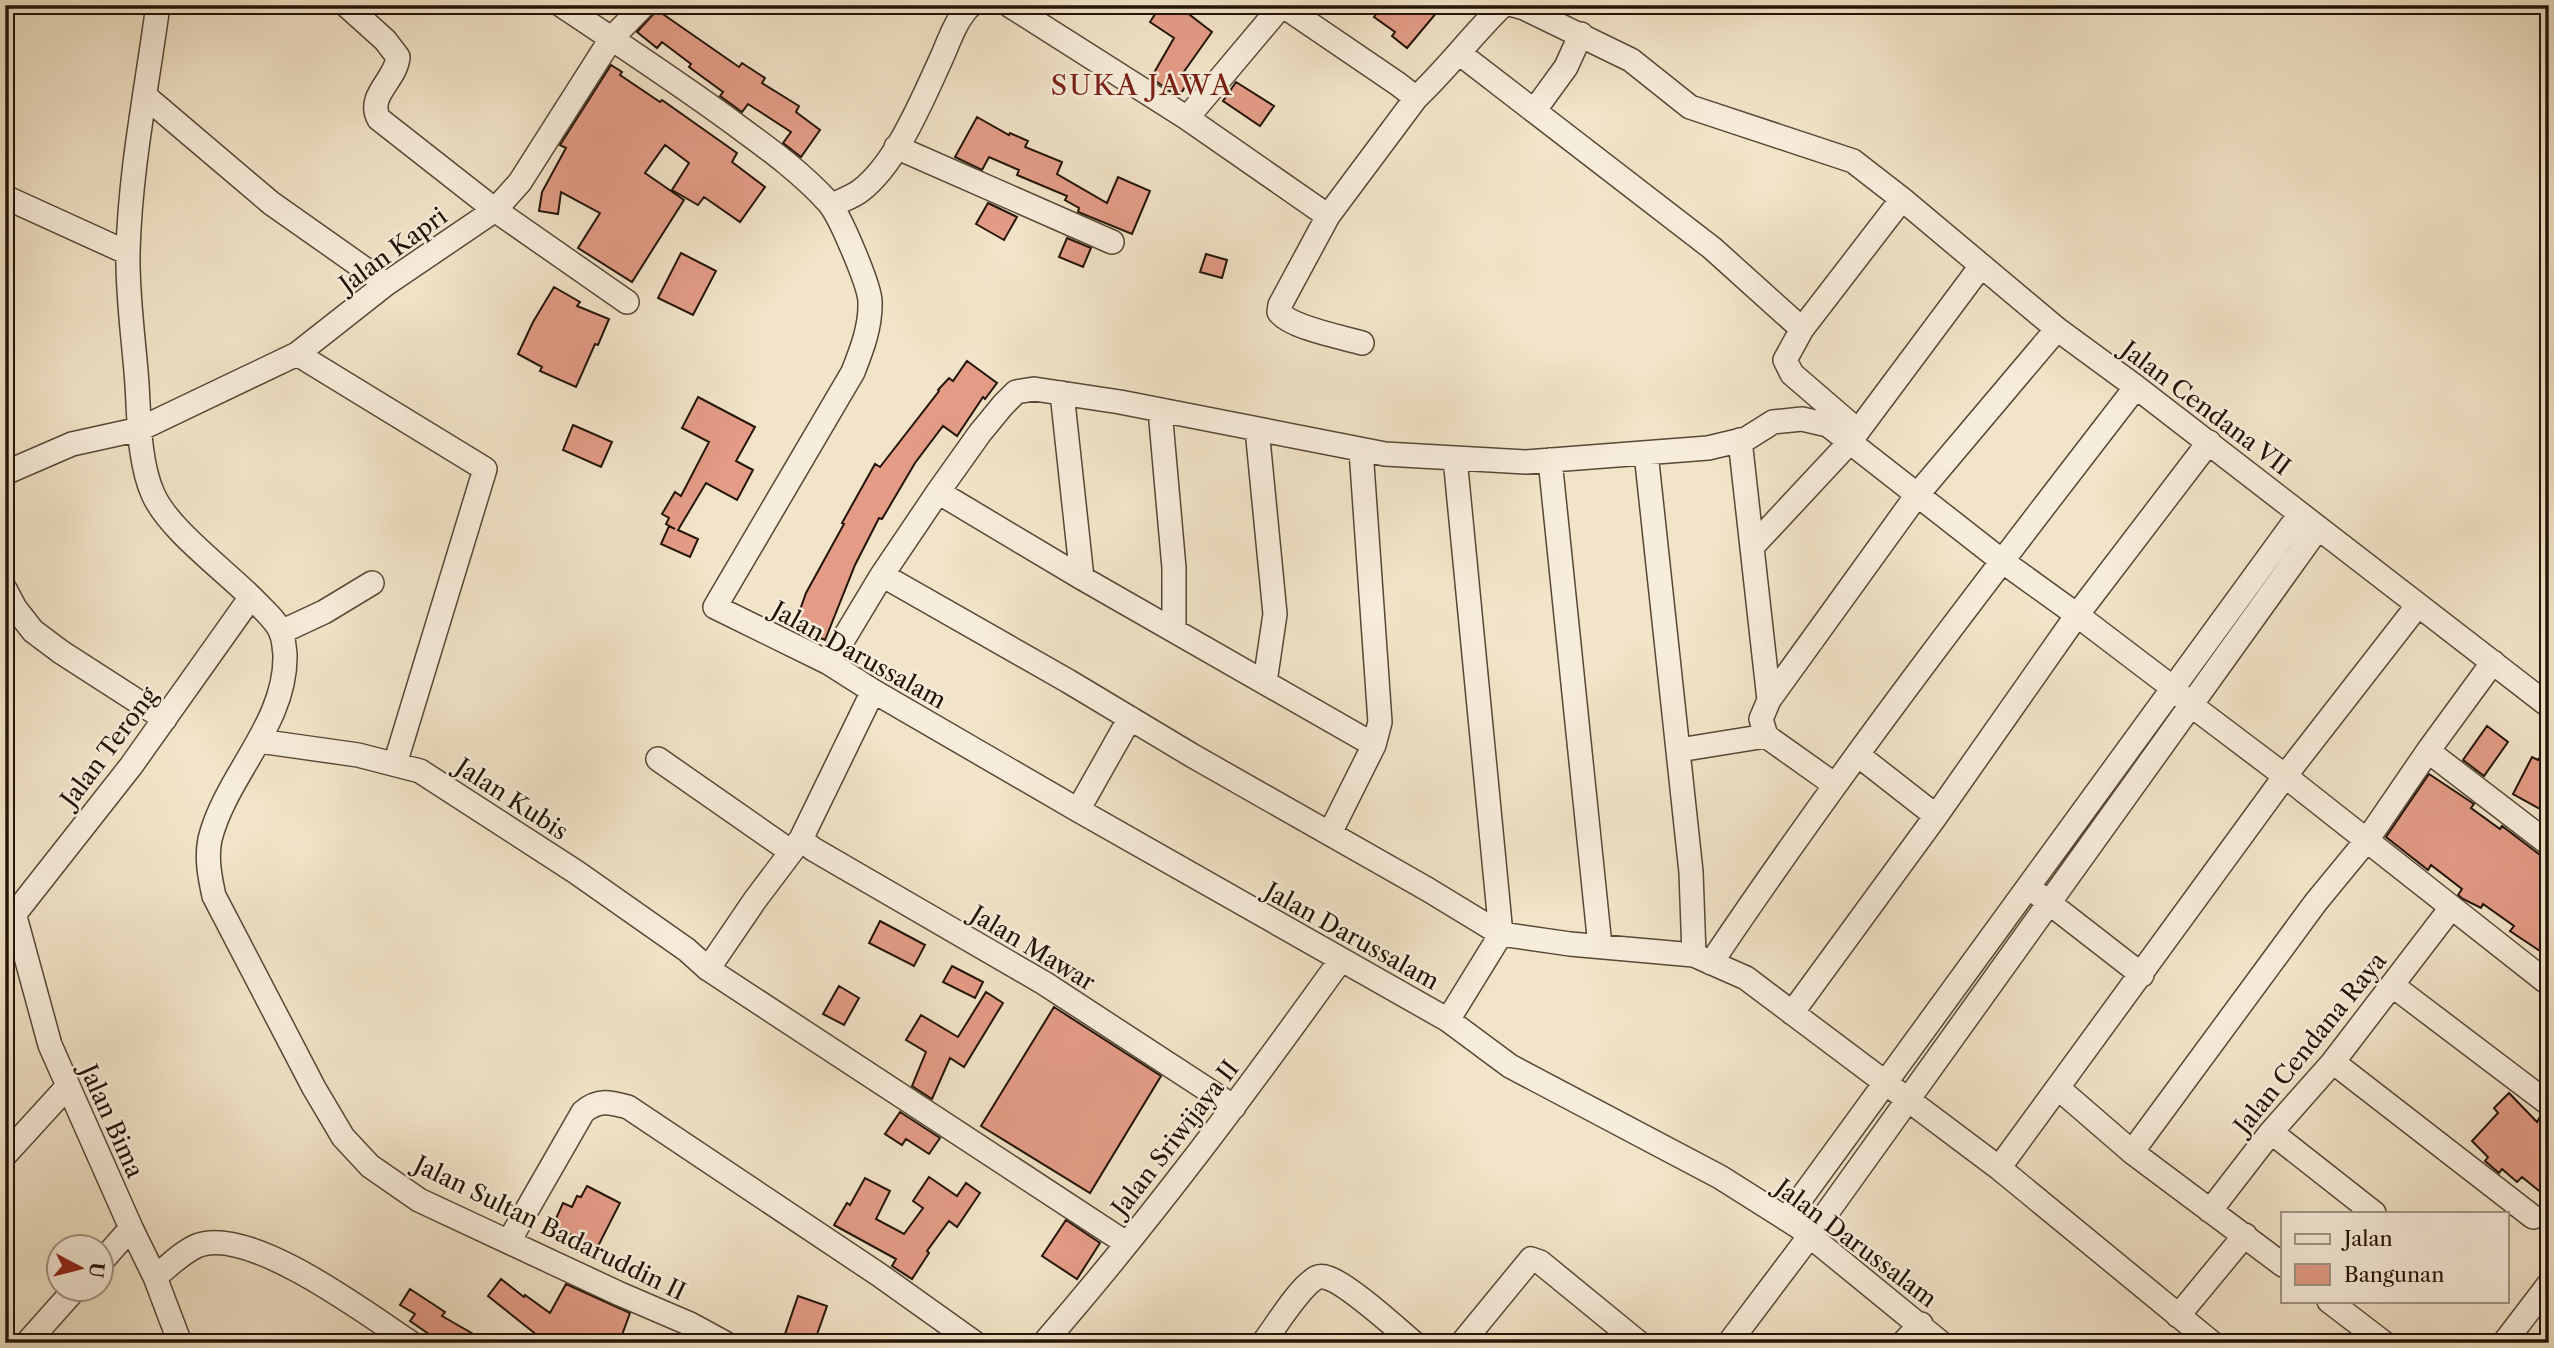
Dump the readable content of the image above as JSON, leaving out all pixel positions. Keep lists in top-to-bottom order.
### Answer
{
  "streets": {
    "street": [
      "Jalan Kapri",
      "Jalan Cendana VII",
      "Jalan Darussalam",
      "Jalan Terong",
      "Jalan Kubis",
      "Jalan Mawar",
      "Jalan Cendana Raya",
      "Jalan Bima",
      "Jalan Sriwijaya II",
      "Jalan Sultan Badaruddin II"
    ]
  },
  "crossings": [
    ["Jalan Darussalam", "Jalan Sriwijaya II"],
    ["Jalan Terong", "Jalan Bima"],
    ["Jalan Kubis", "Jalan Sriwijaya II"],
    ["Jalan Kubis", "Jalan Sultan Badaruddin II"],
    ["Jalan Mawar", "Jalan Sriwijaya II"]
  ],
  "districts": ["SUKA JAWA"],
  "legend": ["Jalan", "Bangunan"],
  "north": "right"
}
